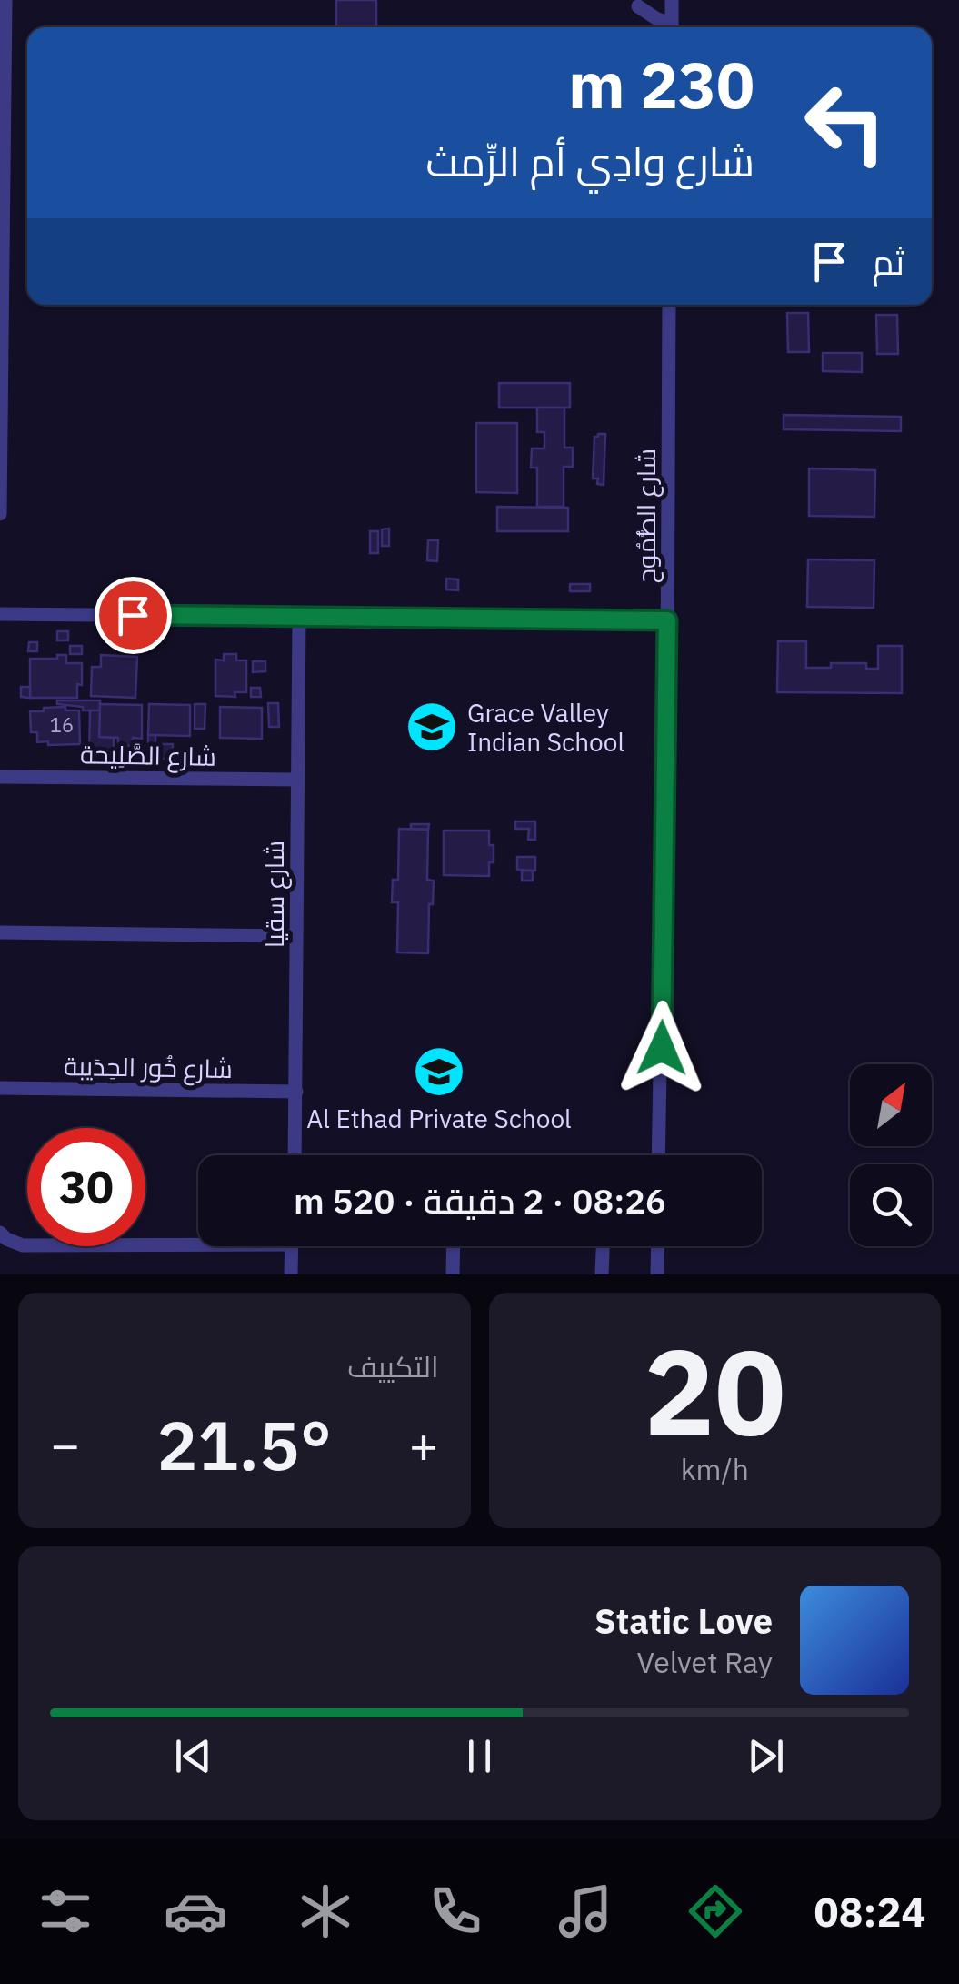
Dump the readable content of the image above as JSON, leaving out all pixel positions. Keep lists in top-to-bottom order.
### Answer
{
  "streets": {
    "street": [
      "شارع الطُّمُوح",
      "شارع الصَّلِيحة",
      "شارع سقيا",
      "شارع خُور الحِدَيبة"
    ]
  },
  "crossings": [
    ["شارع الصَّلِيحة", "شارع سقيا"],
    ["شارع سقيا", "شارع خُور الحِدَيبة"]
  ],
  "places": {
    "school or university": ["Grace Valley Indian School", "Al Ethad Private School"]
  },
  "house_numbers": ["16"],
  "north": "top right",
  "page": {
    "turn": ["230 m", "شارع وادِي أم الرِّمث"],
    "then": "ثم",
    "limit": "30",
    "trip": "08:26 · 2 دقيقة · 520 m",
    "tile": [
      ["20", "km/h"],
      "التكييف"
    ],
    "heat": ["−", "21.5°", "+"],
    "song": ["Static Love", "Velvet Ray"],
    "tabs": "08:24"
  }
}
